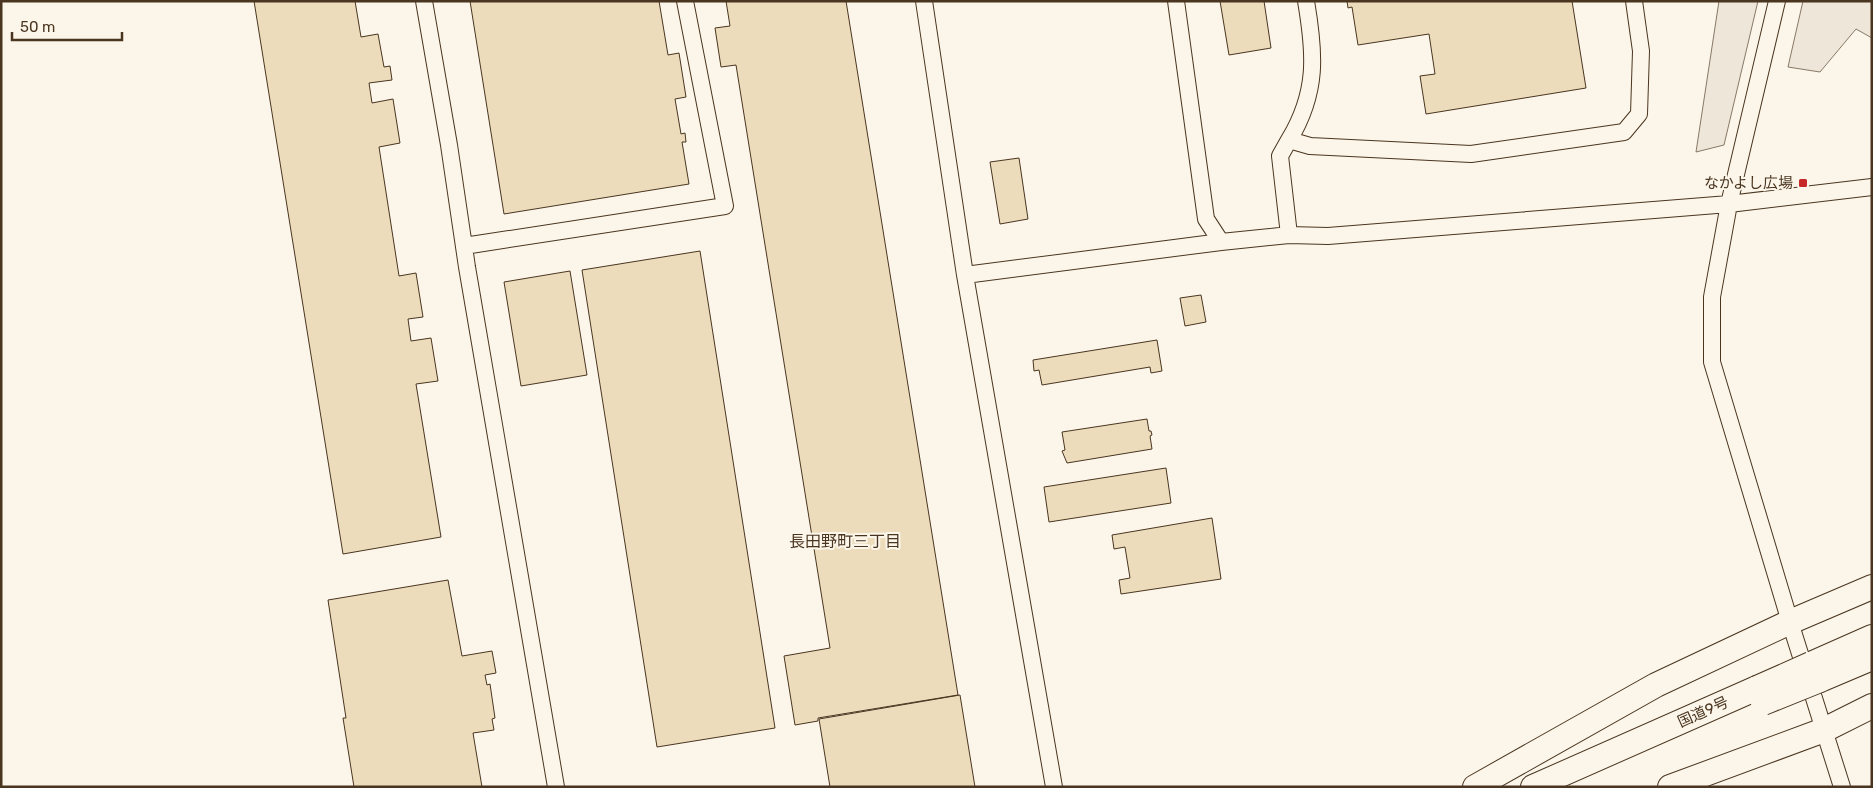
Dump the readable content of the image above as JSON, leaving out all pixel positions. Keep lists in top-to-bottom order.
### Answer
{
  "streets": {
    "highway": ["国道9号"]
  },
  "districts": ["長田野町三丁目"],
  "places": {
    "transit": ["なかよし広場"]
  },
  "scale_bar": "50 m"
}
